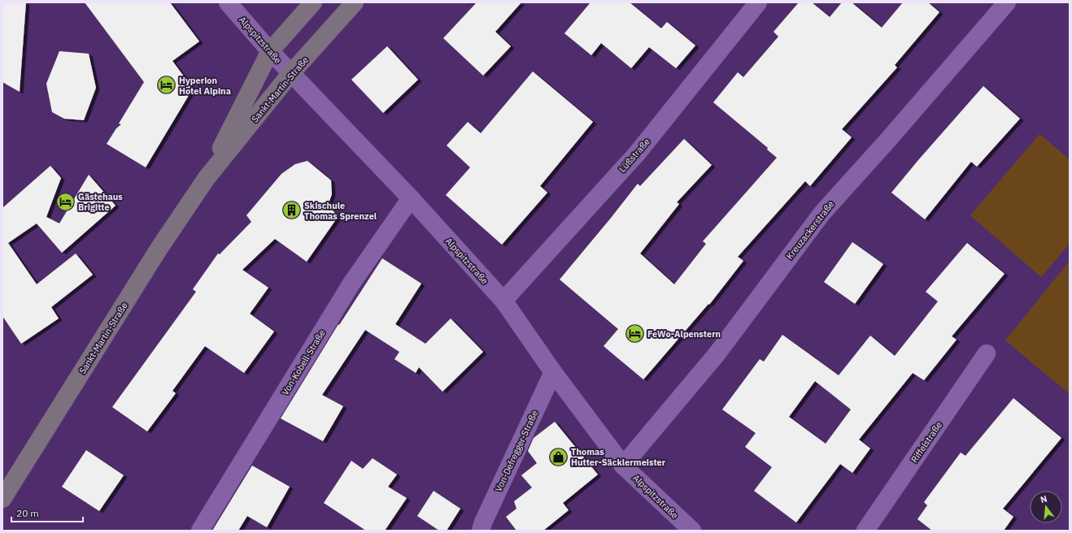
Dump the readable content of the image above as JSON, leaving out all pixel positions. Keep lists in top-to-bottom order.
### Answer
{
  "streets": {
    "main road": ["Sankt-Martin-Straße"],
    "street": [
      "Alpspitzstraße",
      "Lüßstraße",
      "Kreuzackerstraße",
      "Von-Kobell-Straße",
      "Riffelstraße",
      "Von-Defregger-Straße"
    ]
  },
  "crossings": [
    ["Alpspitzstraße", "Sankt-Martin-Straße"],
    ["Alpspitzstraße", "Lüßstraße"],
    ["Alpspitzstraße", "Kreuzackerstraße"],
    ["Alpspitzstraße", "Von-Kobell-Straße"],
    ["Alpspitzstraße", "Von-Defregger-Straße"]
  ],
  "places": {
    "hotel": ["Hyperion Hotel Alpina", "Gästehaus Brigitte", "FeWo-Alpenstern"],
    "building": ["Skischule Thomas Sprenzel"],
    "shop": ["Thomas Hutter-Säcklermeister"]
  },
  "scale_bar": "20 m",
  "north": "top"
}
